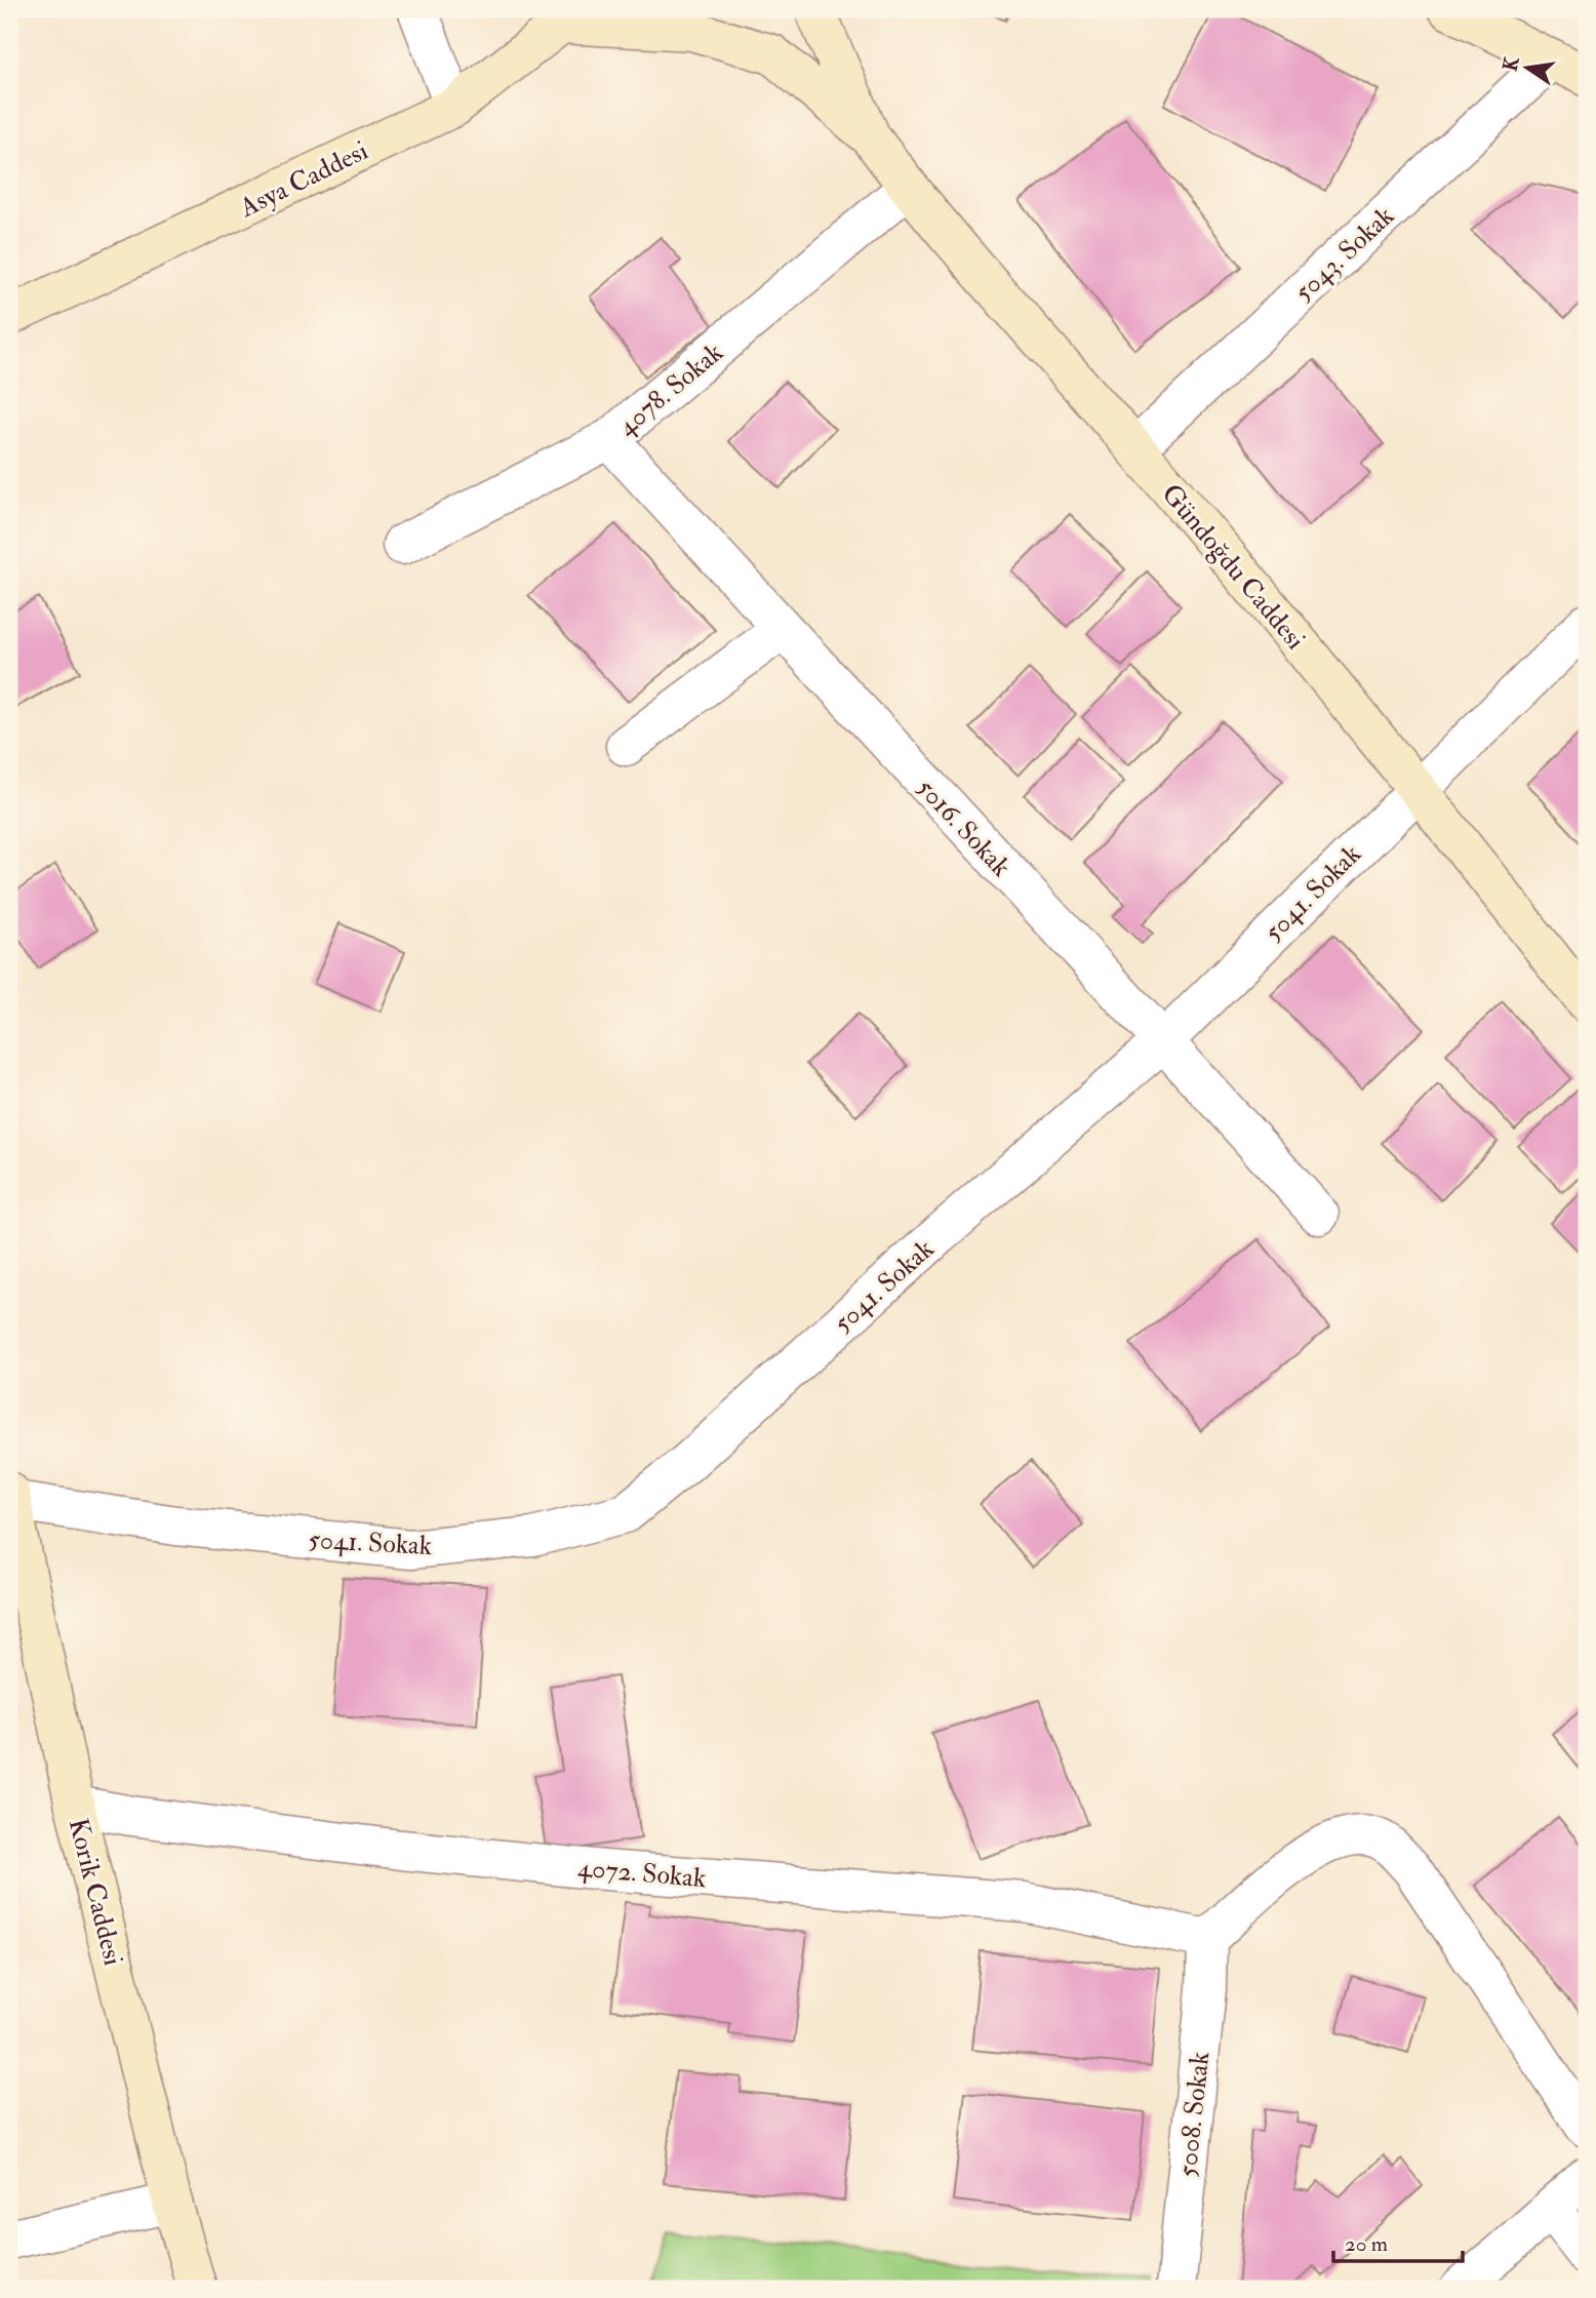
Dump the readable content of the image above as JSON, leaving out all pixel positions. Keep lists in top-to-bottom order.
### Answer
{
  "streets": {
    "street": [
      "Asya Caddesi",
      "5043. Sokak",
      "4078. Sokak",
      "Gündoğdu Caddesi",
      "5016. Sokak",
      "5041. Sokak",
      "4072. Sokak",
      "Korik Caddesi",
      "5008. Sokak"
    ]
  },
  "crossings": [
    ["5043. Sokak", "Gündoğdu Caddesi"],
    ["4078. Sokak", "Gündoğdu Caddesi"],
    ["4078. Sokak", "5016. Sokak"],
    ["Gündoğdu Caddesi", "5041. Sokak"],
    ["5016. Sokak", "5041. Sokak"],
    ["5041. Sokak", "Korik Caddesi"],
    ["4072. Sokak", "Korik Caddesi"],
    ["4072. Sokak", "5008. Sokak"]
  ],
  "scale_bar": "20 m",
  "north": "left"
}
